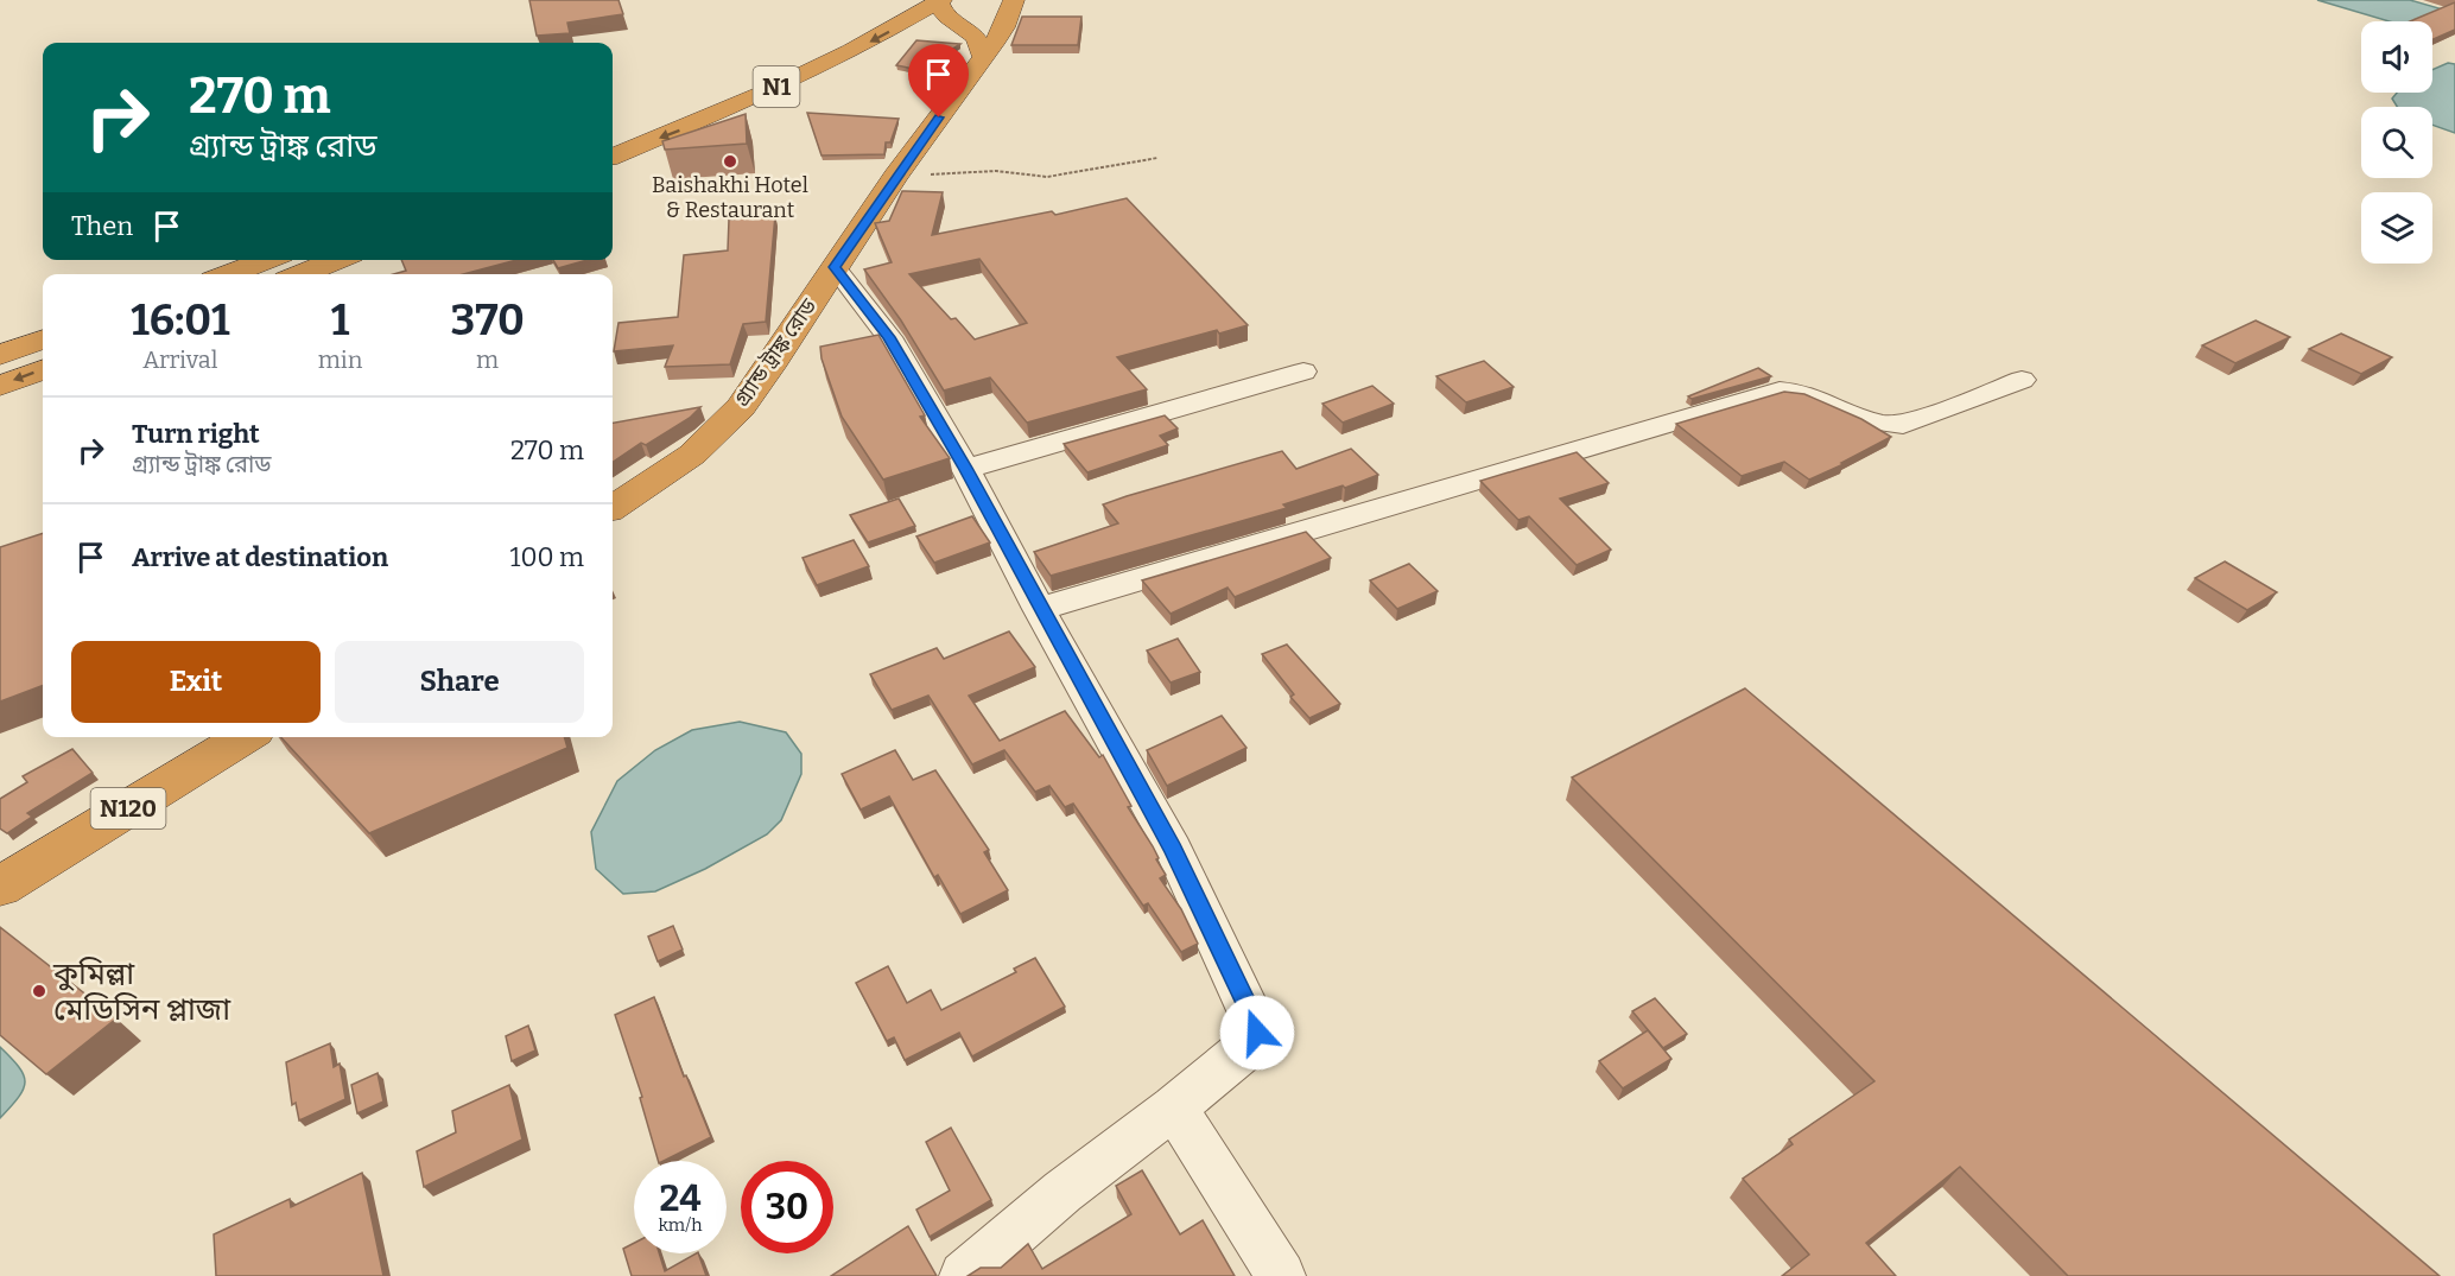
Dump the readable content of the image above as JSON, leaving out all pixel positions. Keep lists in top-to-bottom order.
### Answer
{
  "streets": {
    "highway": ["N1", "গ্র্যান্ড ট্রাঙ্ক রোড", "N120"]
  },
  "places": ["Baishakhi Hotel & Restaurant", "কুমিল্লা মেডিসিন প্লাজা"],
  "page": {
    "turn": ["270 m", "গ্র্যান্ড ট্রাঙ্ক রোড"],
    "then": "Then",
    "eta": [
      "16:01",
      "Arrival",
      "1",
      "min",
      "370",
      "m"
    ],
    "list": [
      {
        "name": "Turn right",
        "note": "গ্র্যান্ড ট্রাঙ্ক রোড",
        "value": "270 m"
      },
      {
        "name": "Arrive at destination",
        "value": "100 m"
      }
    ],
    "buttons": ["Exit", "Share"],
    "speed": "24 km/h",
    "limit": "30"
  }
}
